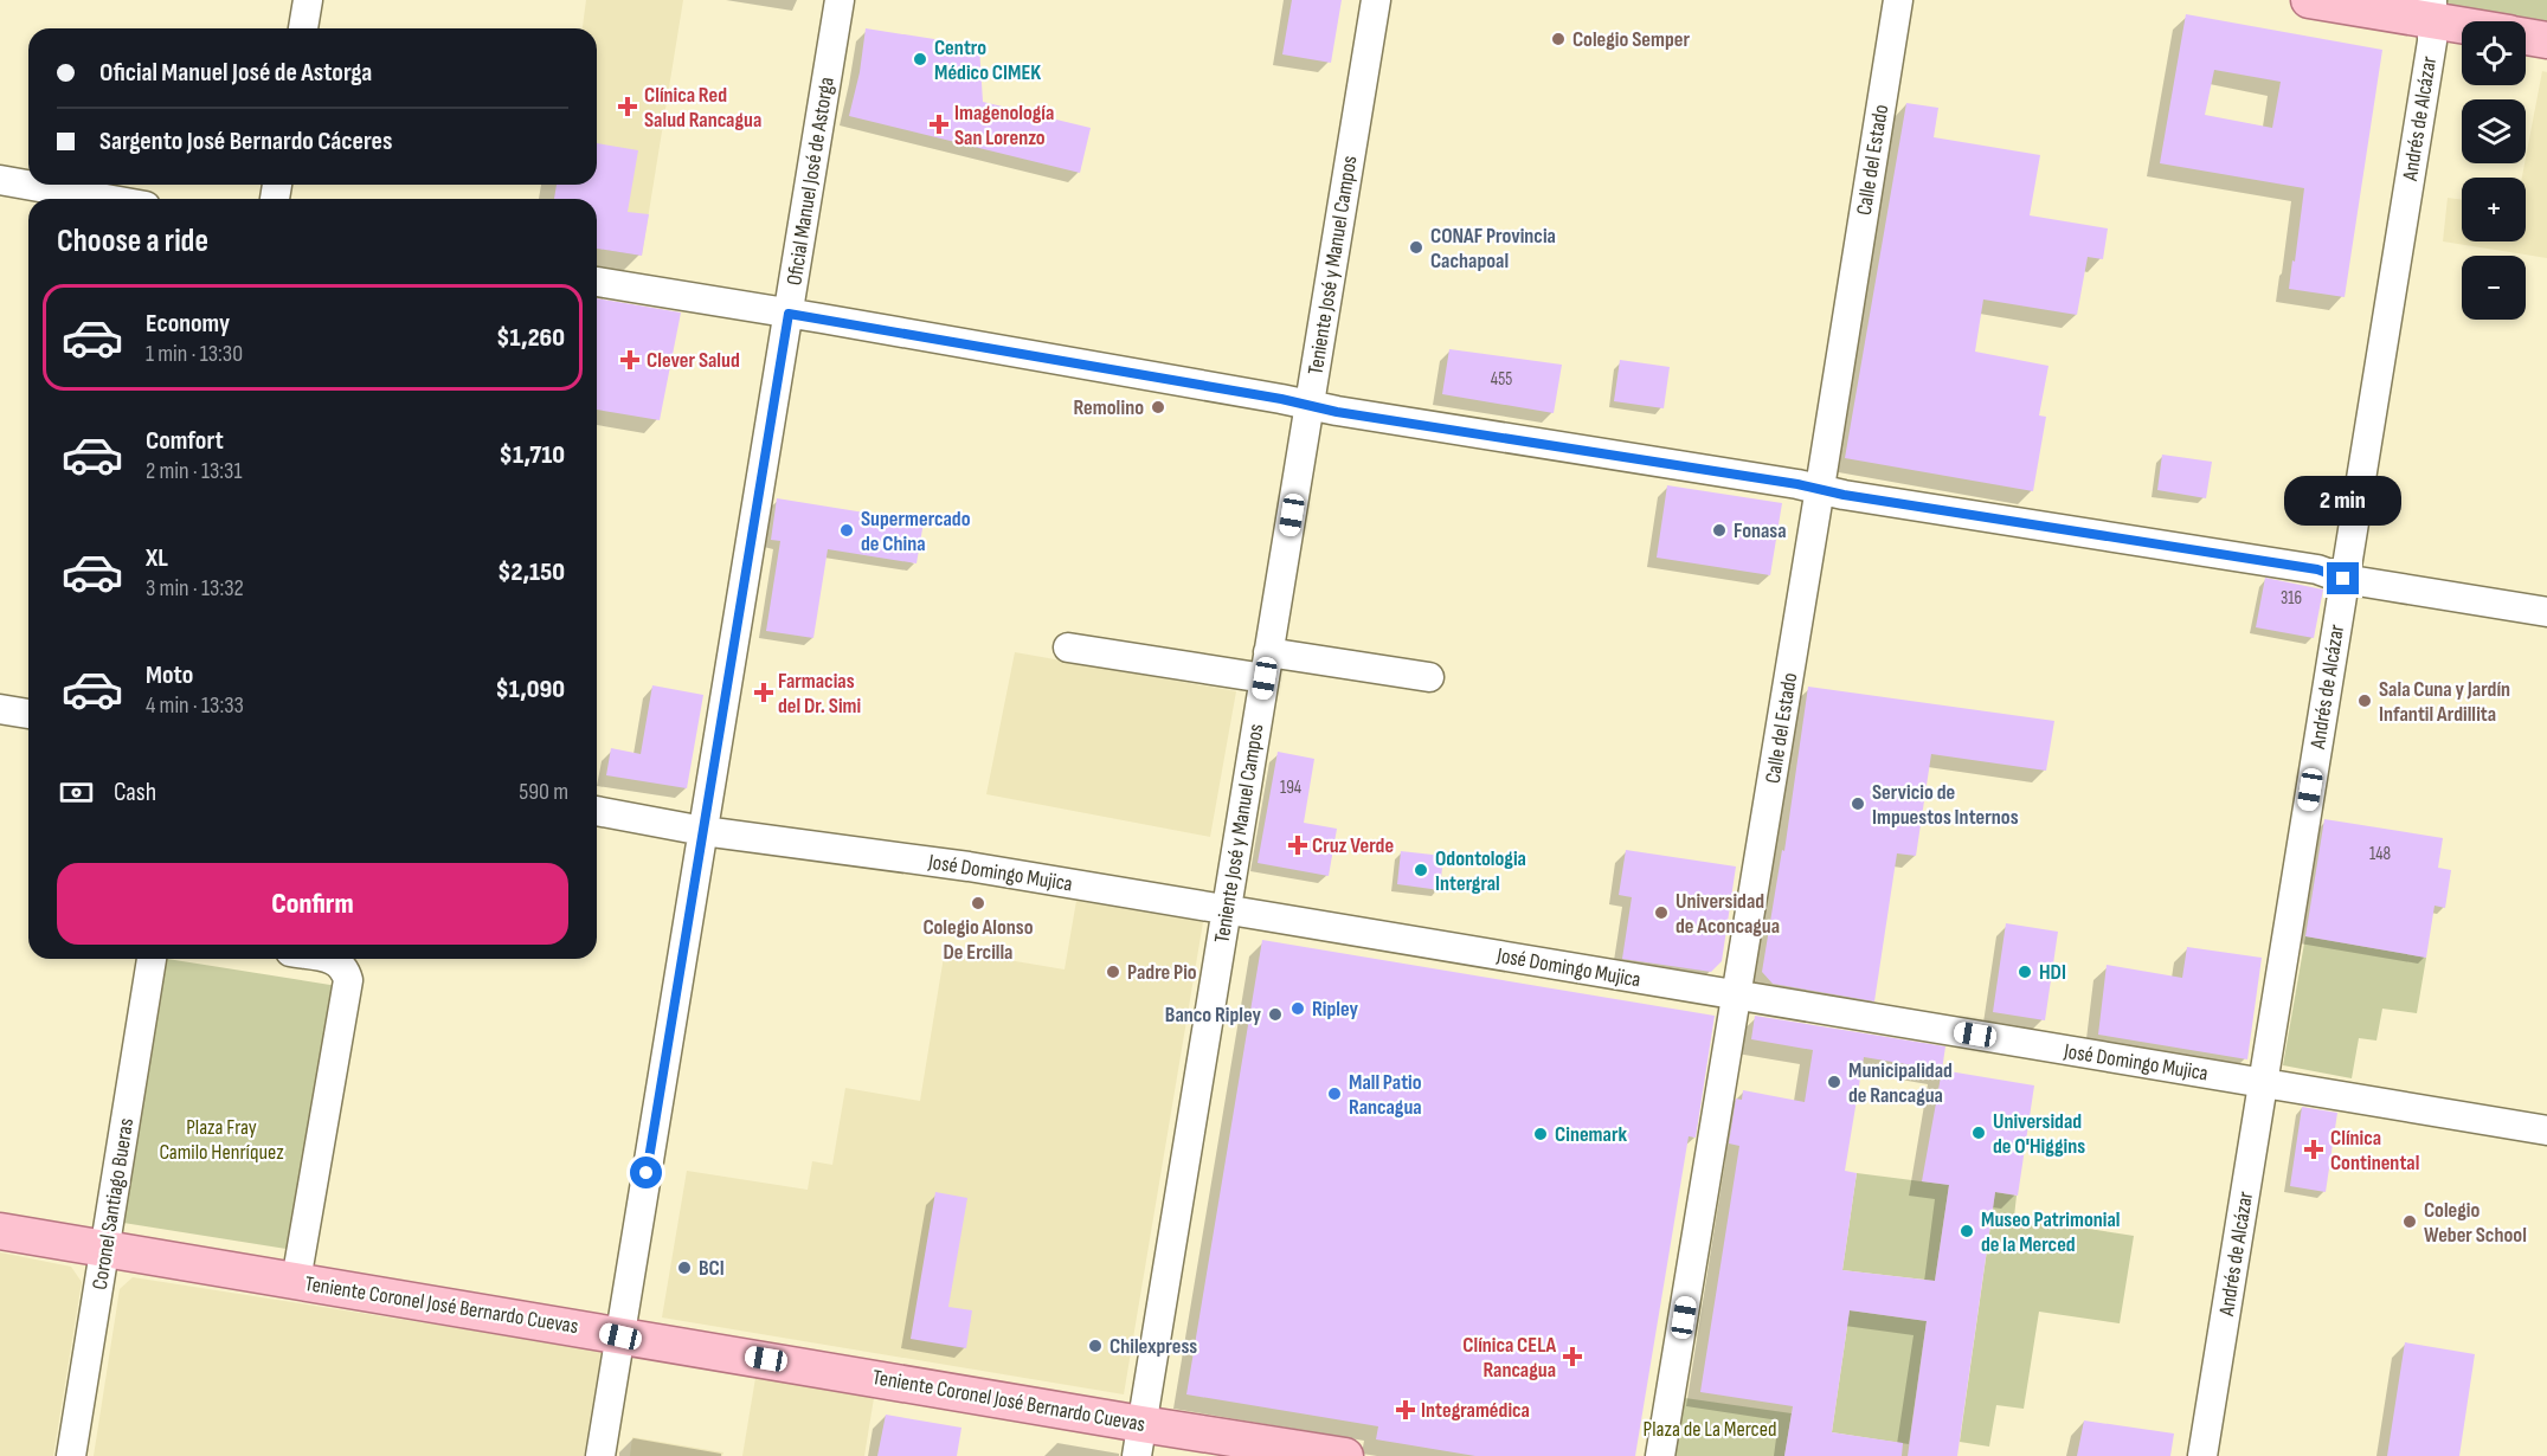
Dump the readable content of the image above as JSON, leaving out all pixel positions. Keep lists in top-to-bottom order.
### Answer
{
  "streets": {
    "main road": ["Teniente Coronel José Bernardo Cuevas"],
    "street": [
      "Andrés de Alcázar",
      "Calle del Estado",
      "Oficial Manuel José de Astorga",
      "Teniente José y Manuel Campos",
      "José Domingo Mujica",
      "Coronel Santiago Bueras"
    ]
  },
  "crossings": [
    ["Andrés de Alcázar", "José Domingo Mujica"],
    ["Calle del Estado", "José Domingo Mujica"],
    ["Oficial Manuel José de Astorga", "José Domingo Mujica"],
    ["Oficial Manuel José de Astorga", "Teniente Coronel José Bernardo Cuevas"],
    ["Teniente José y Manuel Campos", "José Domingo Mujica"],
    ["Teniente José y Manuel Campos", "Teniente Coronel José Bernardo Cuevas"],
    ["Coronel Santiago Bueras", "Teniente Coronel José Bernardo Cuevas"]
  ],
  "parks": ["Plaza Fray Camilo Henríquez", "Plaza de La Merced"],
  "places": {
    "other": [
      "Colegio Semper",
      "Centro Médico CIMEK",
      "CONAF Provincia Cachapoal",
      "Remolino",
      "Supermercado de China",
      "Fonasa",
      "Sala Cuna y Jardín Infantil Ardillita",
      "Servicio de Impuestos Internos",
      "Odontologia Intergral",
      "Colegio Alonso De Ercilla",
      "Universidad de Aconcagua",
      "Padre Pio",
      "HDI",
      "Ripley",
      "Banco Ripley",
      "Municipalidad de Rancagua",
      "Mall Patio Rancagua",
      "Universidad de O'Higgins",
      "Cinemark",
      "Colegio Weber School",
      "Museo Patrimonial de la Merced",
      "BCI",
      "Chilexpress"
    ],
    "health": [
      "Clínica Red Salud Rancagua",
      "Imagenología San Lorenzo",
      "Clever Salud",
      "Farmacias del Dr. Simi",
      "Cruz Verde",
      "Clínica Continental",
      "Clínica CELA Rancagua",
      "Integramédica"
    ]
  },
  "house_numbers": [
    "455",
    "316",
    "194",
    "148"
  ],
  "page": {
    "map_buttons": ["+", "−"],
    "banner": ["Oficial Manuel José de Astorga", "Sargento José Bernardo Cáceres"],
    "heading": "Choose a ride",
    "list": [
      {
        "name": "Economy",
        "note": "1 min · 13:30",
        "value": "$1,260"
      },
      {
        "name": "Comfort",
        "note": "2 min · 13:31",
        "value": "$1,710"
      },
      {
        "name": "XL",
        "note": "3 min · 13:32",
        "value": "$2,150"
      },
      {
        "name": "Moto",
        "note": "4 min · 13:33",
        "value": "$1,090"
      }
    ],
    "bubble": "2 min",
    "pay": ["Cash", "590 m"],
    "buttons": "Confirm"
  }
}
